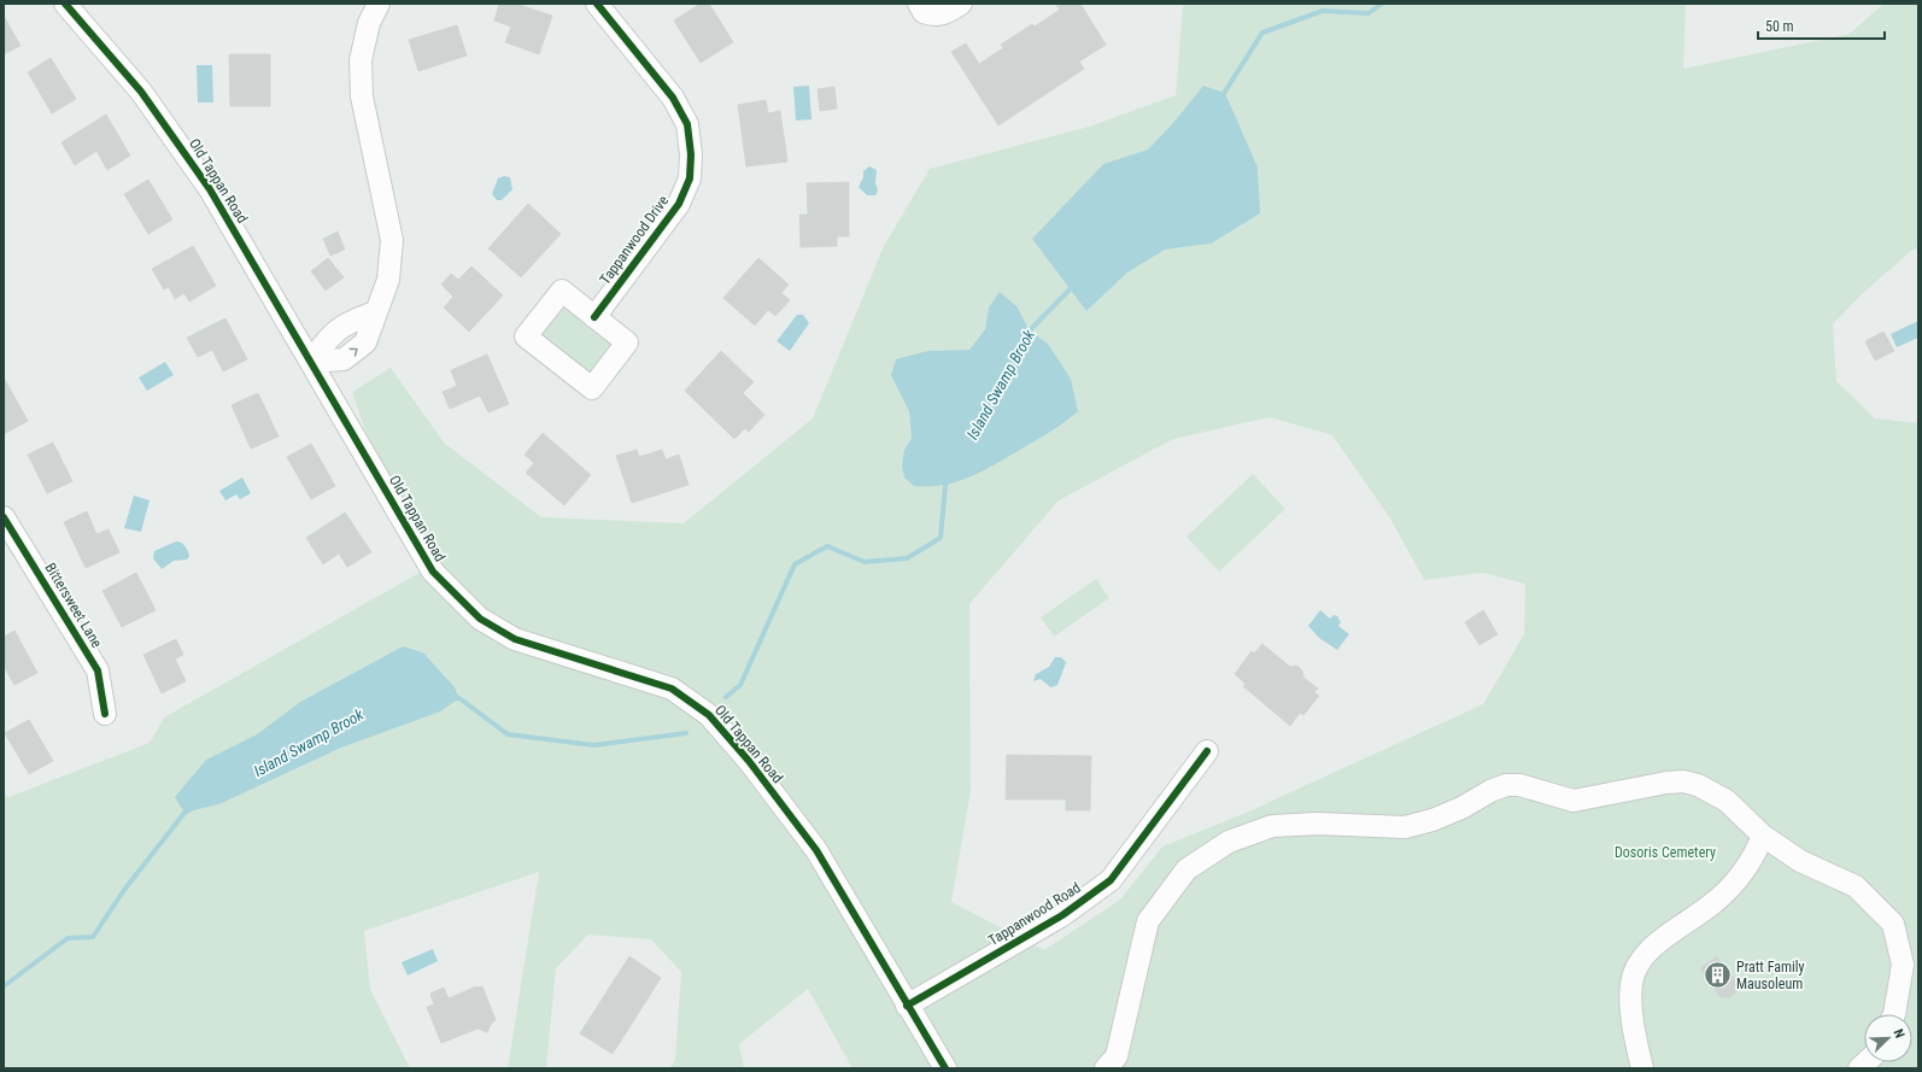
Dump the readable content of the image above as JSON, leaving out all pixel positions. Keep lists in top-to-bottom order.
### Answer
{
  "streets": {
    "street": [
      "Old Tappan Road",
      "Tappanwood Drive",
      "Bittersweet Lane",
      "Tappanwood Road"
    ]
  },
  "crossings": [
    ["Old Tappan Road", "Tappanwood Road"]
  ],
  "water": ["Island Swamp Brook"],
  "parks": ["Dosoris Cemetery"],
  "places": {
    "building": ["Pratt Family Mausoleum"]
  },
  "scale_bar": "50 m",
  "north": "top right"
}
